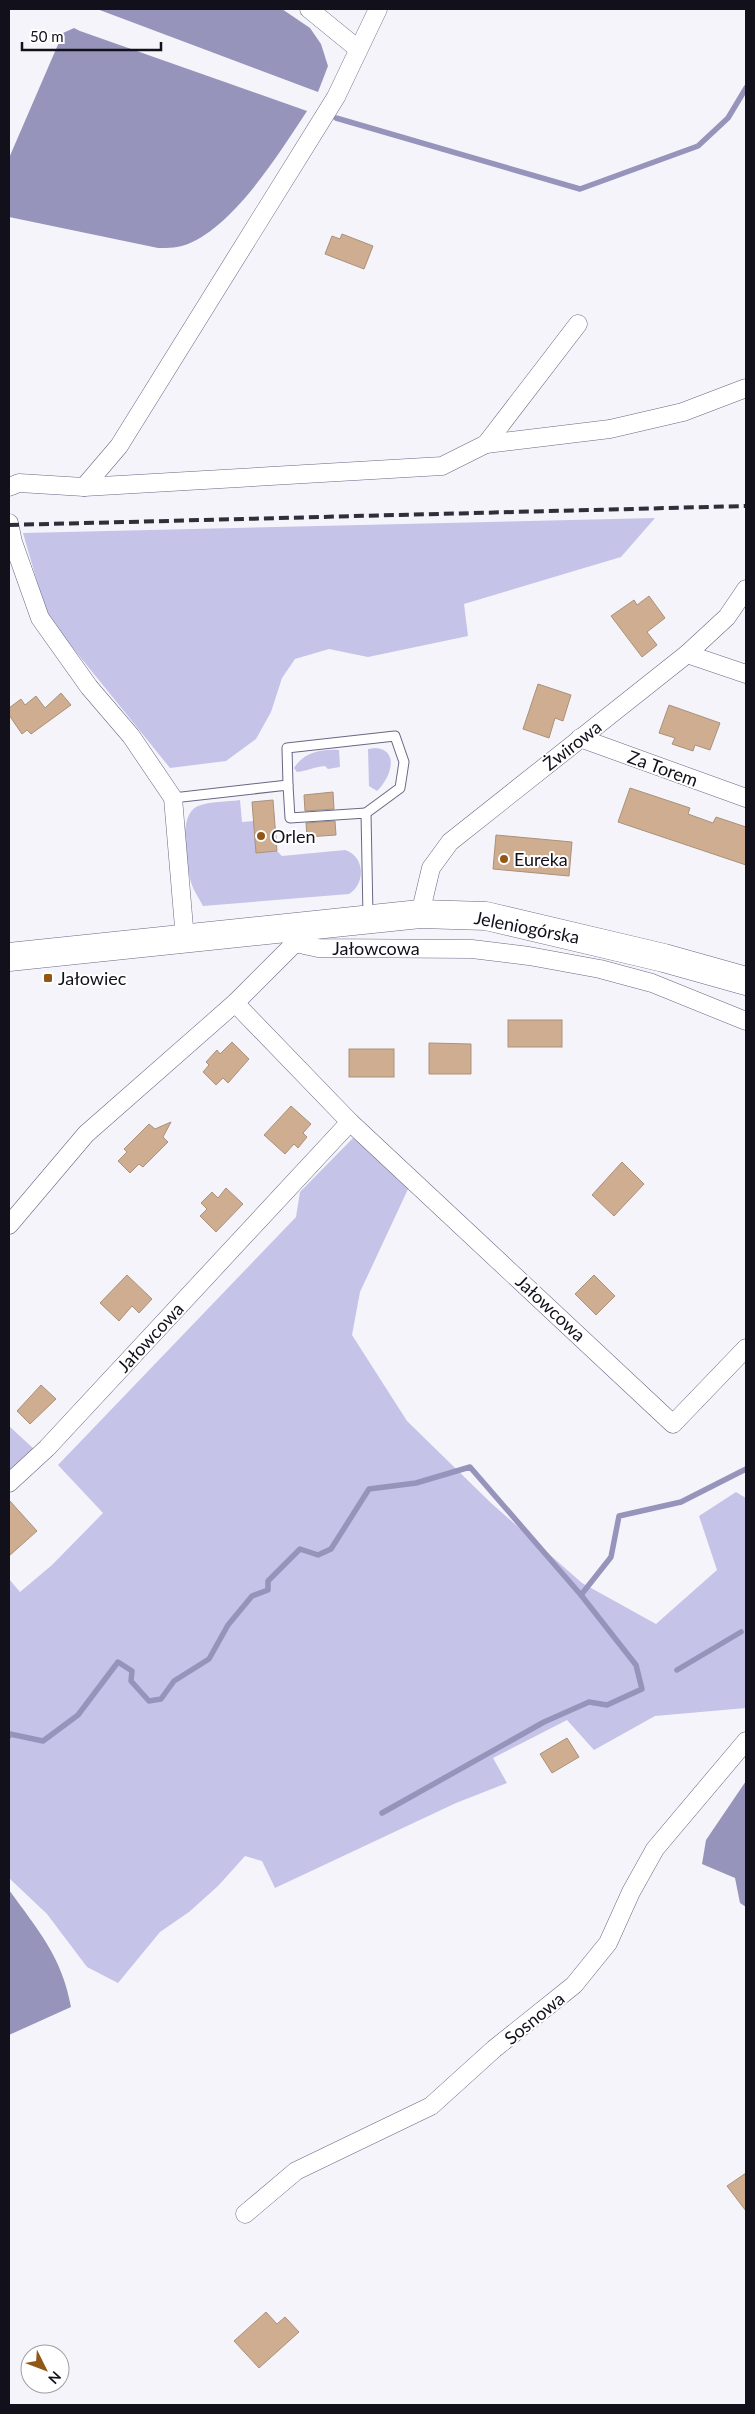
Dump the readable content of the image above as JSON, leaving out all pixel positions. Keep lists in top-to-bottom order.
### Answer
{
  "streets": {
    "main road": ["Jeleniogórska"],
    "street": [
      "Żwirowa",
      "Za Torem",
      "Jałowcowa",
      "Sosnowa"
    ]
  },
  "crossings": [
    ["Żwirowa", "Za Torem"],
    ["Żwirowa", "Jeleniogórska"],
    ["Jeleniogórska", "Jałowcowa"]
  ],
  "places": {
    "other": ["Orlen", "Eureka"],
    "transit": ["Jałowiec"]
  },
  "scale_bar": "50 m",
  "north": "bottom right"
}
